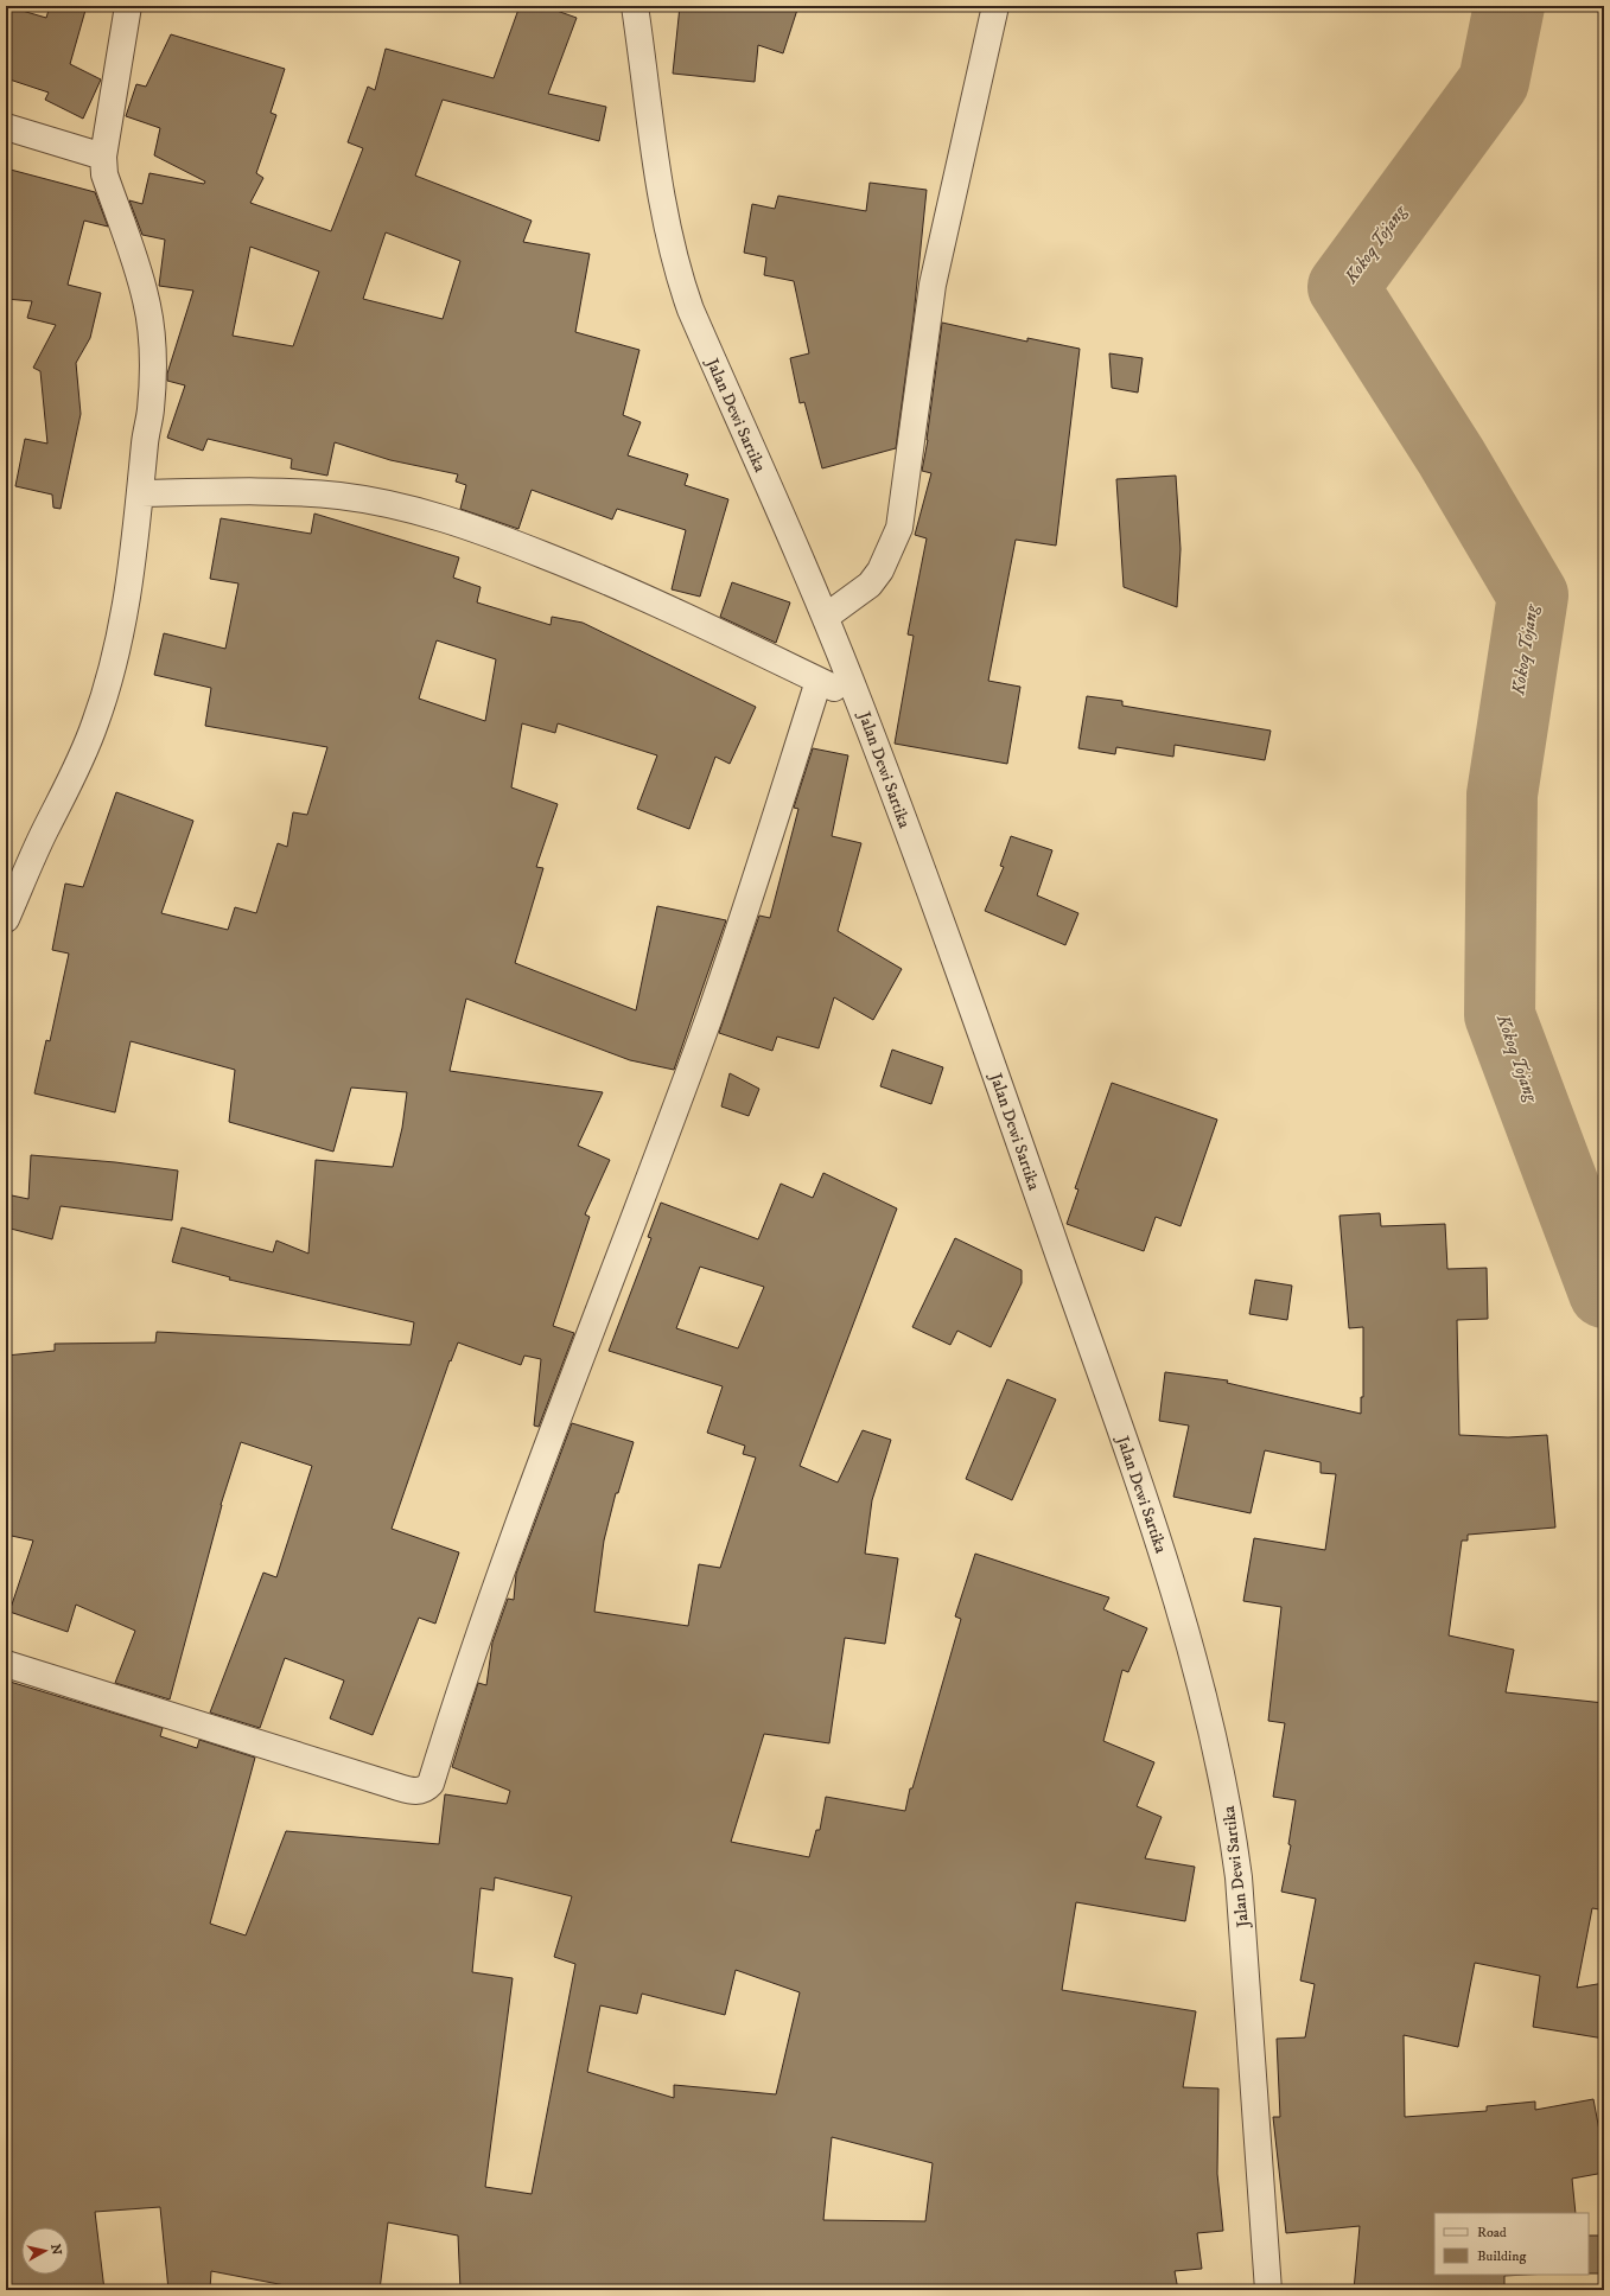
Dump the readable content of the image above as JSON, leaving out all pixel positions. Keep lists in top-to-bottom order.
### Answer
{
  "streets": {
    "street": ["Jalan Dewi Sartika"]
  },
  "water": ["Kokoq Tojang"],
  "legend": ["Road", "Building"],
  "north": "right"
}
